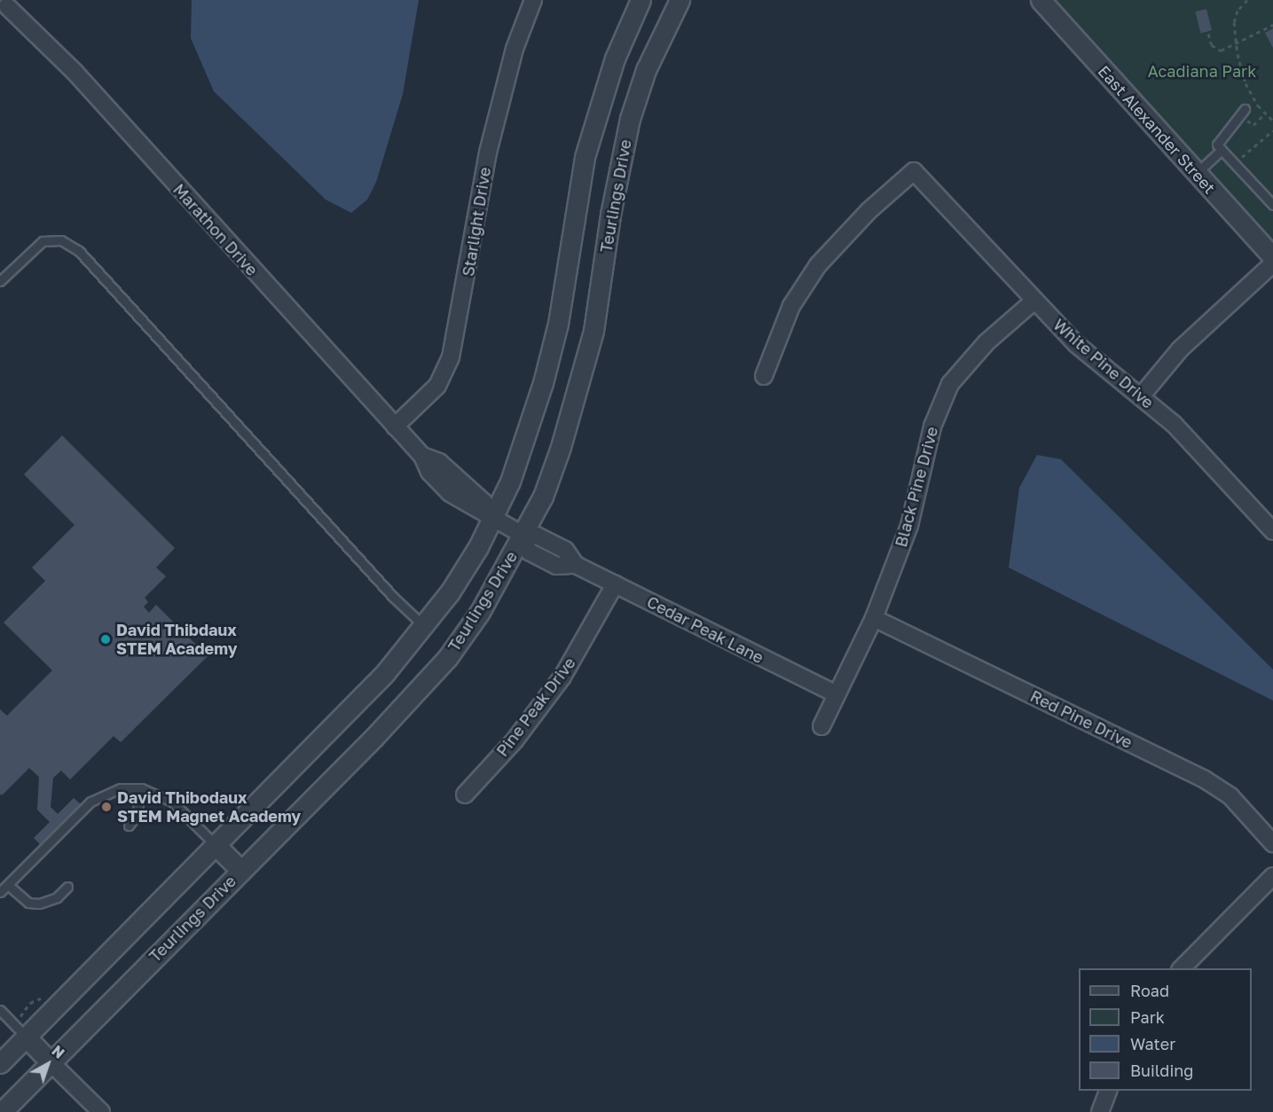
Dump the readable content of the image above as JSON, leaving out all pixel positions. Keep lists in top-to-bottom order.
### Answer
{
  "streets": {
    "street": [
      "East Alexander Street",
      "Teurlings Drive",
      "Starlight Drive",
      "Marathon Drive",
      "White Pine Drive",
      "Black Pine Drive",
      "Cedar Peak Lane",
      "Pine Peak Drive",
      "Red Pine Drive"
    ]
  },
  "crossings": [
    ["Teurlings Drive", "Marathon Drive"],
    ["Teurlings Drive", "Cedar Peak Lane"],
    ["Starlight Drive", "Marathon Drive"],
    ["Marathon Drive", "Cedar Peak Lane"],
    ["White Pine Drive", "Black Pine Drive"],
    ["Black Pine Drive", "Cedar Peak Lane"],
    ["Black Pine Drive", "Red Pine Drive"],
    ["Cedar Peak Lane", "Pine Peak Drive"]
  ],
  "parks": ["Acadiana Park"],
  "places": ["David Thibdaux STEM Academy", "David Thibodaux STEM Magnet Academy"],
  "legend": [
    "Road",
    "Park",
    "Water",
    "Building"
  ],
  "north": "top right"
}
